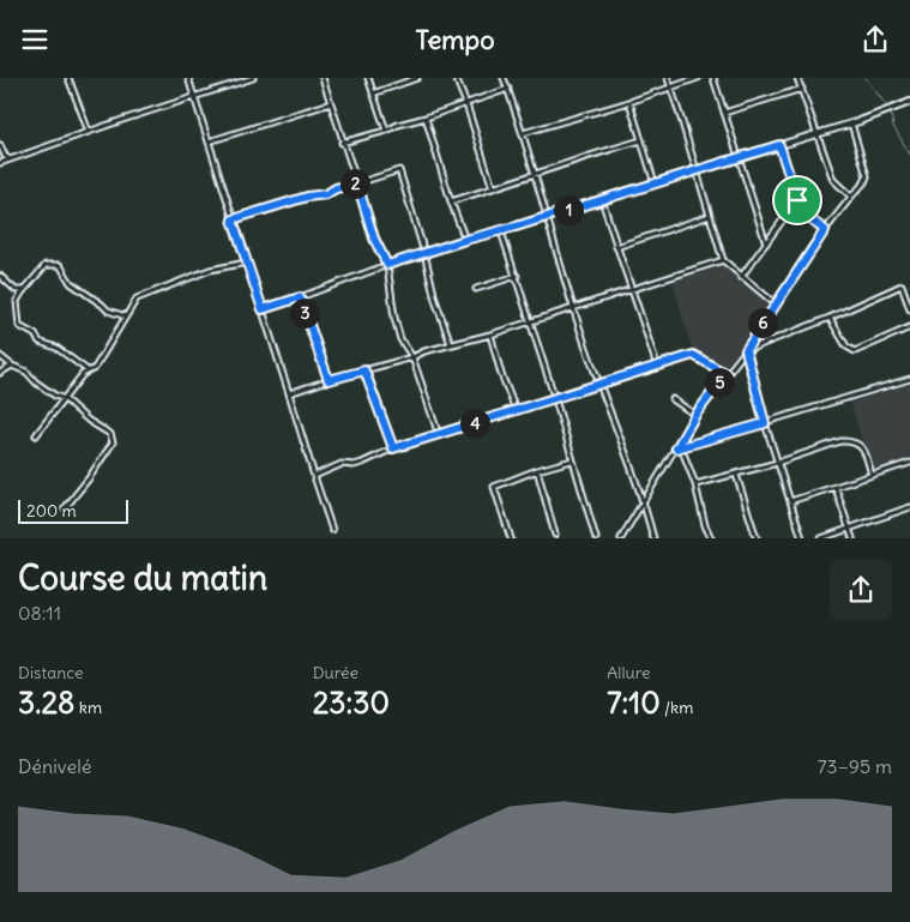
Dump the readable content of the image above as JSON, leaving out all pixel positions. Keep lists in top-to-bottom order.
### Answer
{
  "scale_bar": "200 m",
  "page": {
    "header": "Tempo",
    "pins": [
      "2",
      "1",
      "3",
      "6",
      "5",
      "4"
    ],
    "scale": "200 m",
    "heading": ["Course du matin", "08:11"],
    "stats": [
      ["Distance", "3.28 km"],
      ["Durée", "23:30"],
      ["Allure", "7:10 /km"]
    ],
    "chart": ["Dénivelé", "73–95 m"]
  }
}
